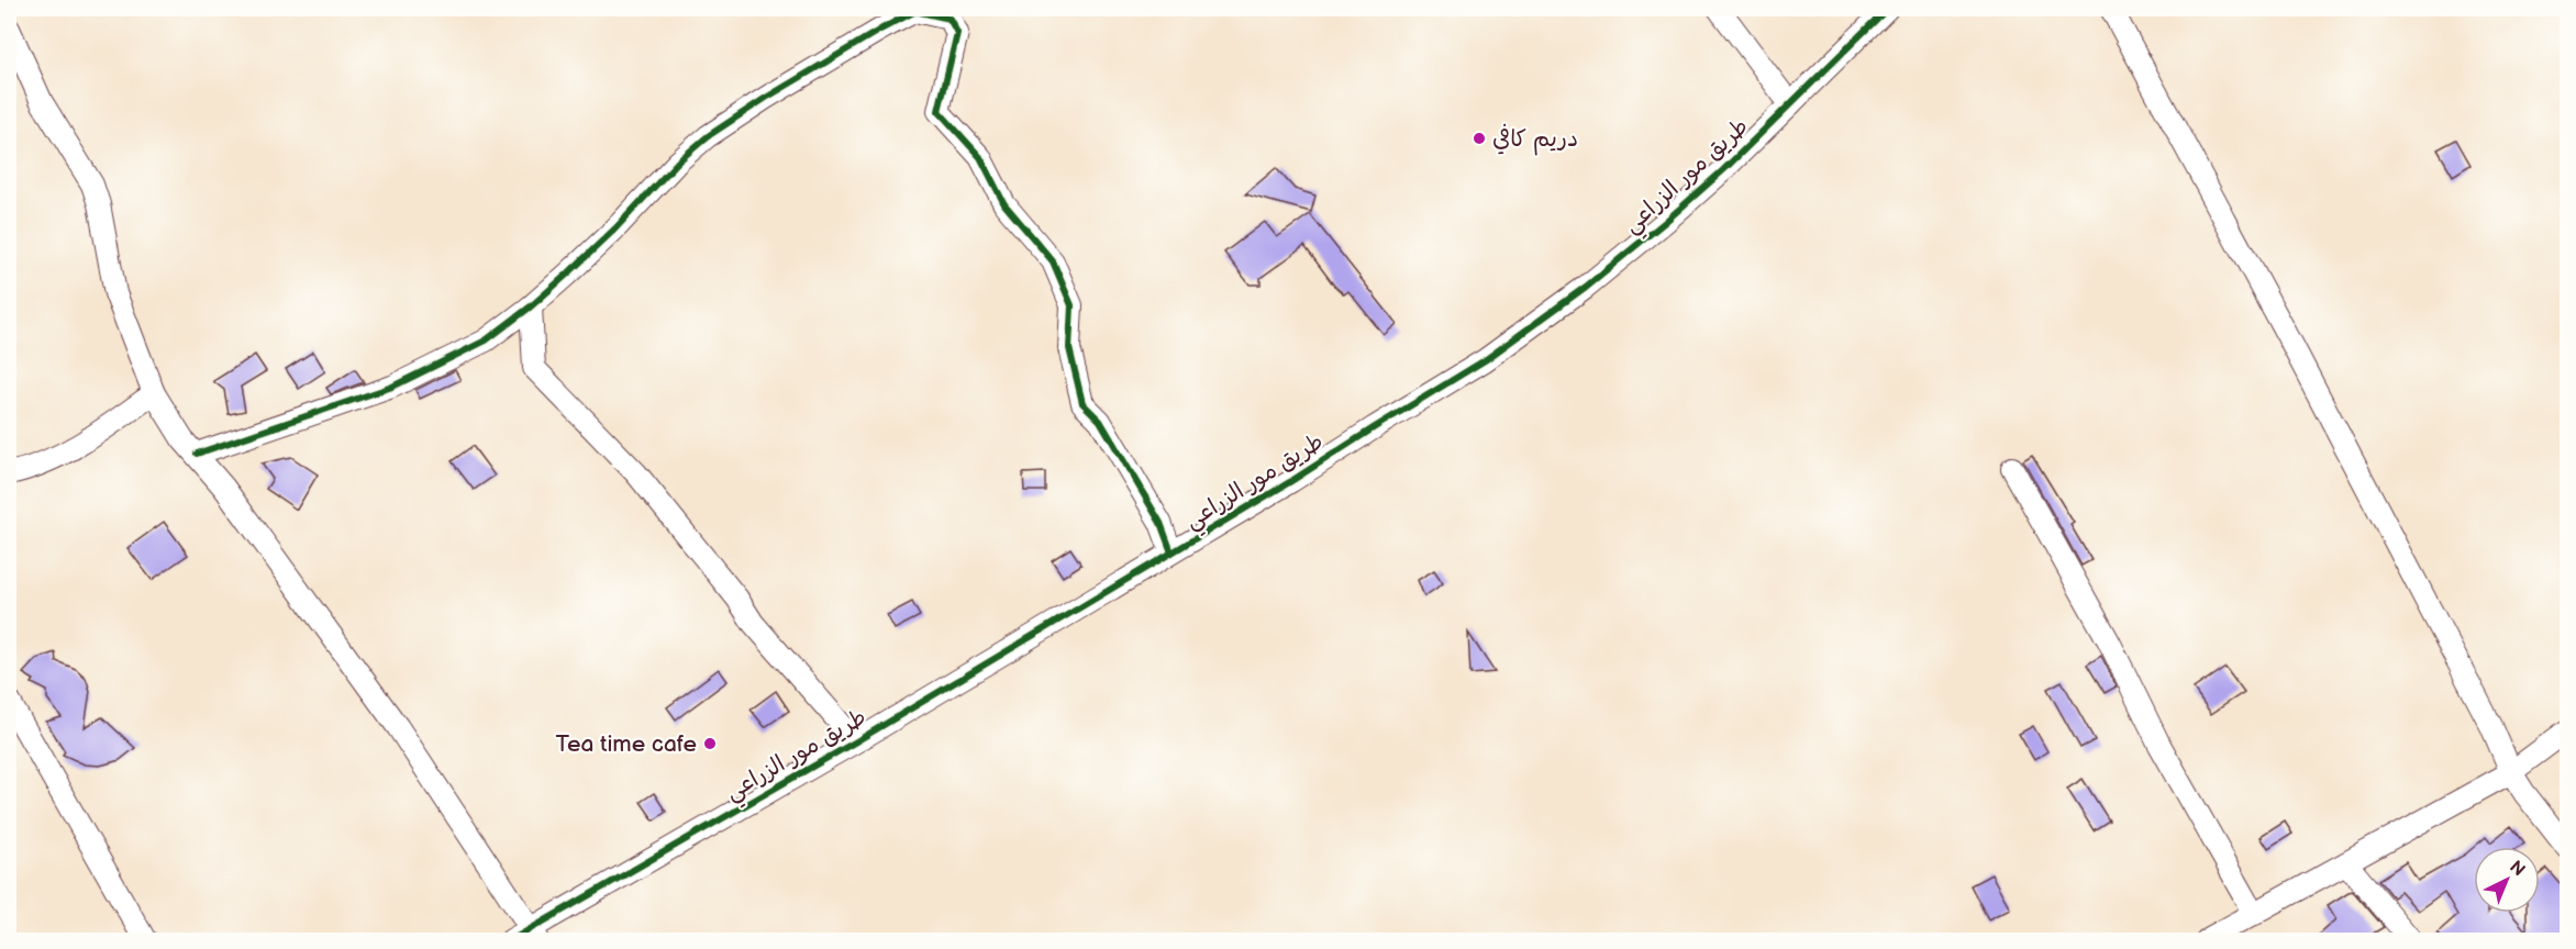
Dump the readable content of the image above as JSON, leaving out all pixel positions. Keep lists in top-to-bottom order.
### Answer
{
  "streets": {
    "street": ["طريق مور الزراعي"]
  },
  "places": ["دريم كافي", "Tea time cafe"],
  "north": "top right"
}
